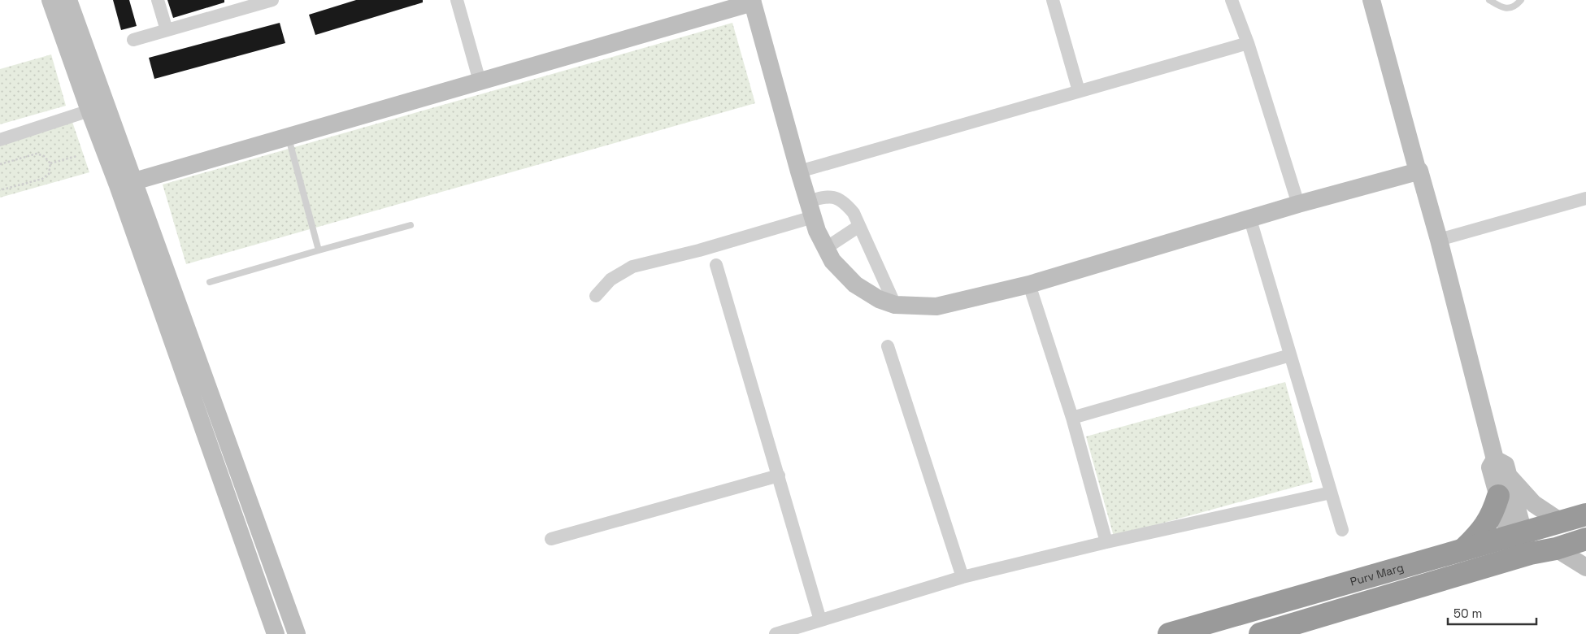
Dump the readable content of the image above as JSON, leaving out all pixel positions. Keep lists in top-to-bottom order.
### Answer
{
  "streets": {
    "highway": ["Purv Marg"]
  },
  "scale_bar": "50 m"
}
